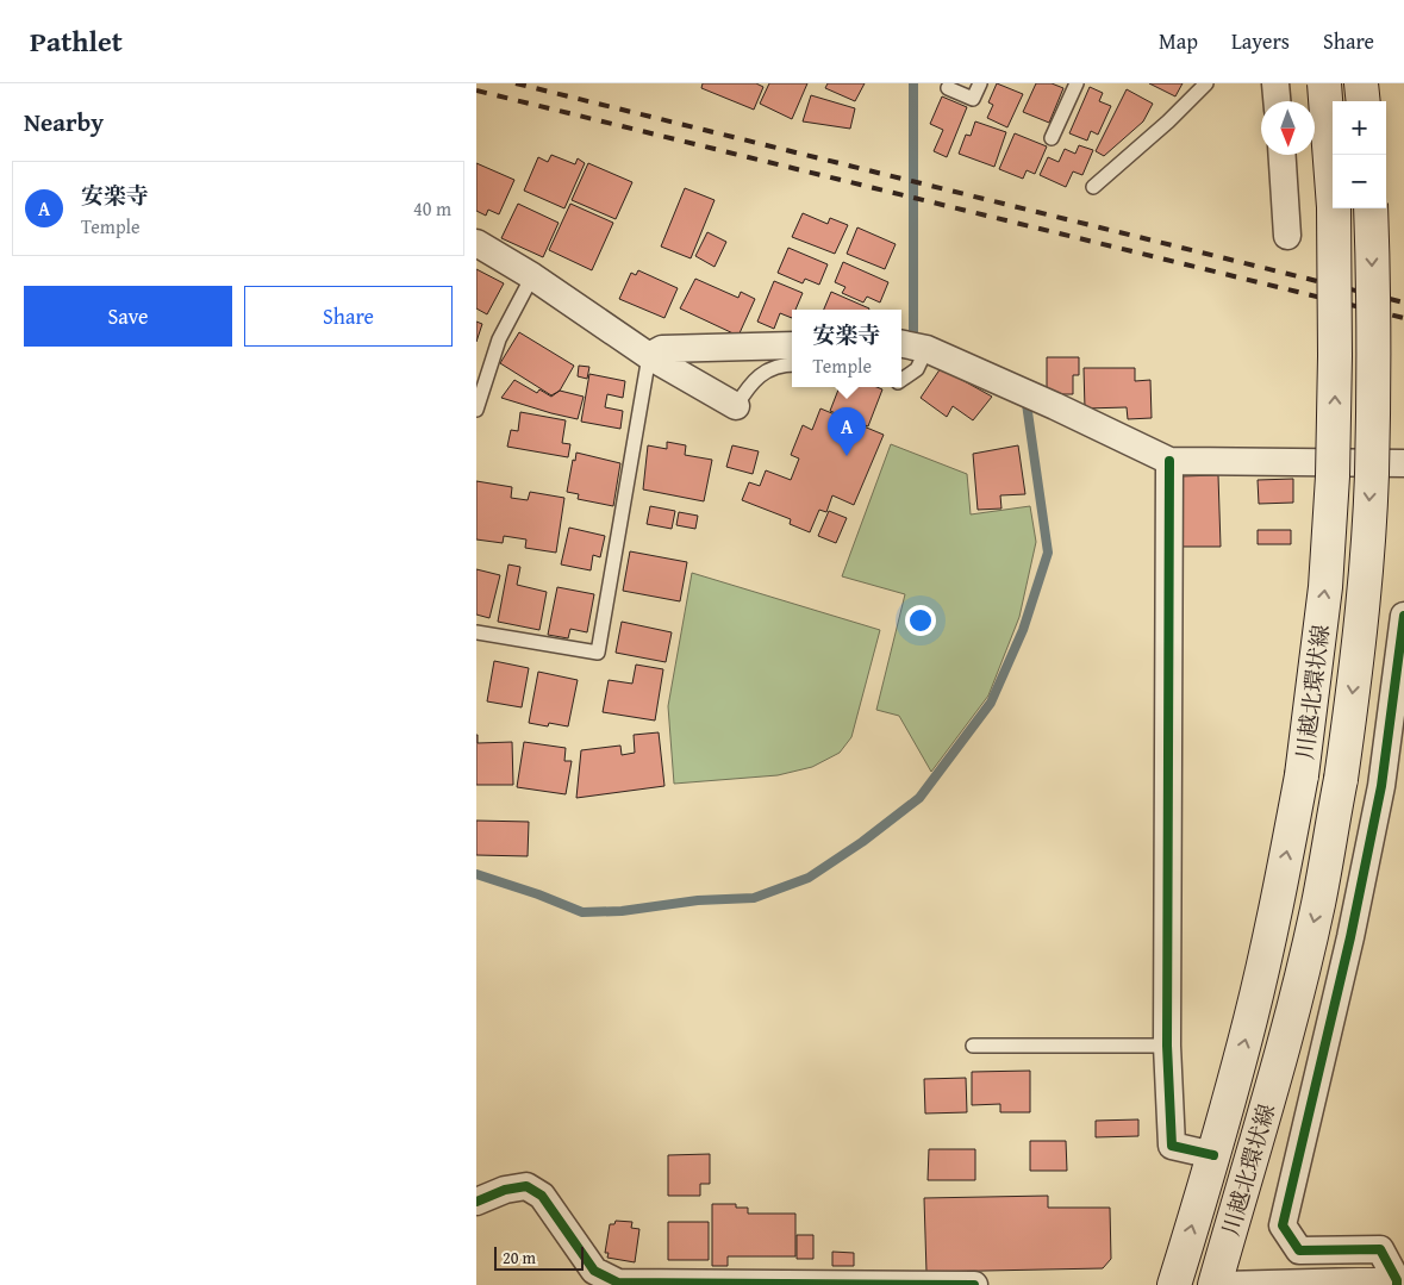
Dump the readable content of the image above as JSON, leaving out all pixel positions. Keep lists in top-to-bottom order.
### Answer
{
  "streets": {
    "main road": ["川越北環状線"]
  },
  "scale_bar": "20 m",
  "north": "bottom",
  "page": {
    "header": "Pathlet",
    "nav": ["Map", "Layers", "Share"],
    "heading": "Nearby",
    "map_buttons": ["+", "−"],
    "list": [
      {
        "mark": "A",
        "name": "安楽寺",
        "note": "Temple",
        "value": "40 m"
      }
    ],
    "buttons": ["Save", "Share"],
    "popup": ["安楽寺", "Temple"],
    "pins": "A",
    "scale": "20 m"
  }
}
